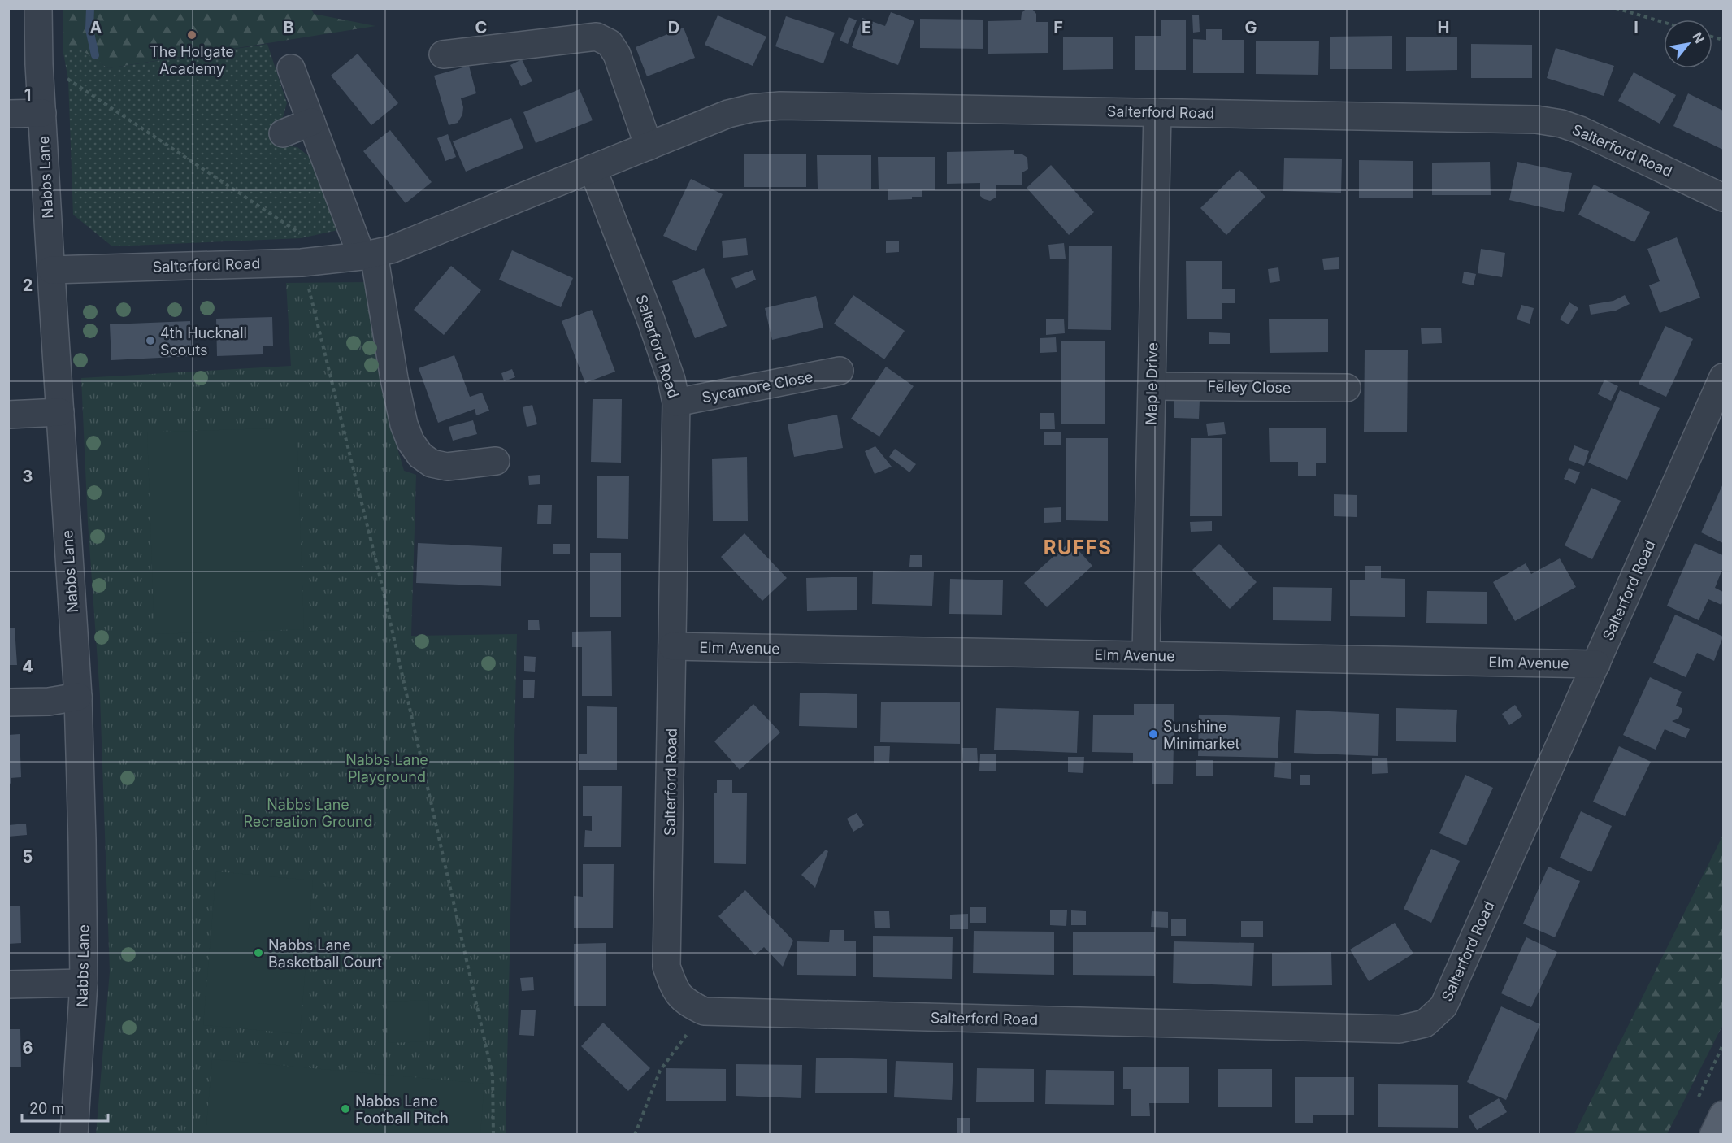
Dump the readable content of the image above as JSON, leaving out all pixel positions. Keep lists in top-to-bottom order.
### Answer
{
  "streets": {
    "street": [
      "Salterford Road",
      "Nabbs Lane",
      "Maple Drive",
      "Sycamore Close",
      "Felley Close",
      "Elm Avenue"
    ]
  },
  "crossings": [
    ["Salterford Road", "Nabbs Lane"],
    ["Salterford Road", "Maple Drive"],
    ["Salterford Road", "Sycamore Close"],
    ["Salterford Road", "Elm Avenue"],
    ["Maple Drive", "Felley Close"],
    ["Maple Drive", "Elm Avenue"]
  ],
  "districts": ["RUFFS"],
  "parks": ["Nabbs Lane Playground", "Nabbs Lane Recreation Ground"],
  "places": [
    "The Holgate Academy",
    "4th Hucknall Scouts",
    "Sunshine Minimarket",
    "Nabbs Lane Basketball Court",
    "Nabbs Lane Football Pitch"
  ],
  "scale_bar": "20 m",
  "north": "top right",
  "grid": {
    "columns": [
      "A",
      "B",
      "C",
      "D",
      "E",
      "F",
      "G",
      "H",
      "I"
    ],
    "rows": [
      "1",
      "2",
      "3",
      "4",
      "5",
      "6"
    ]
  }
}
